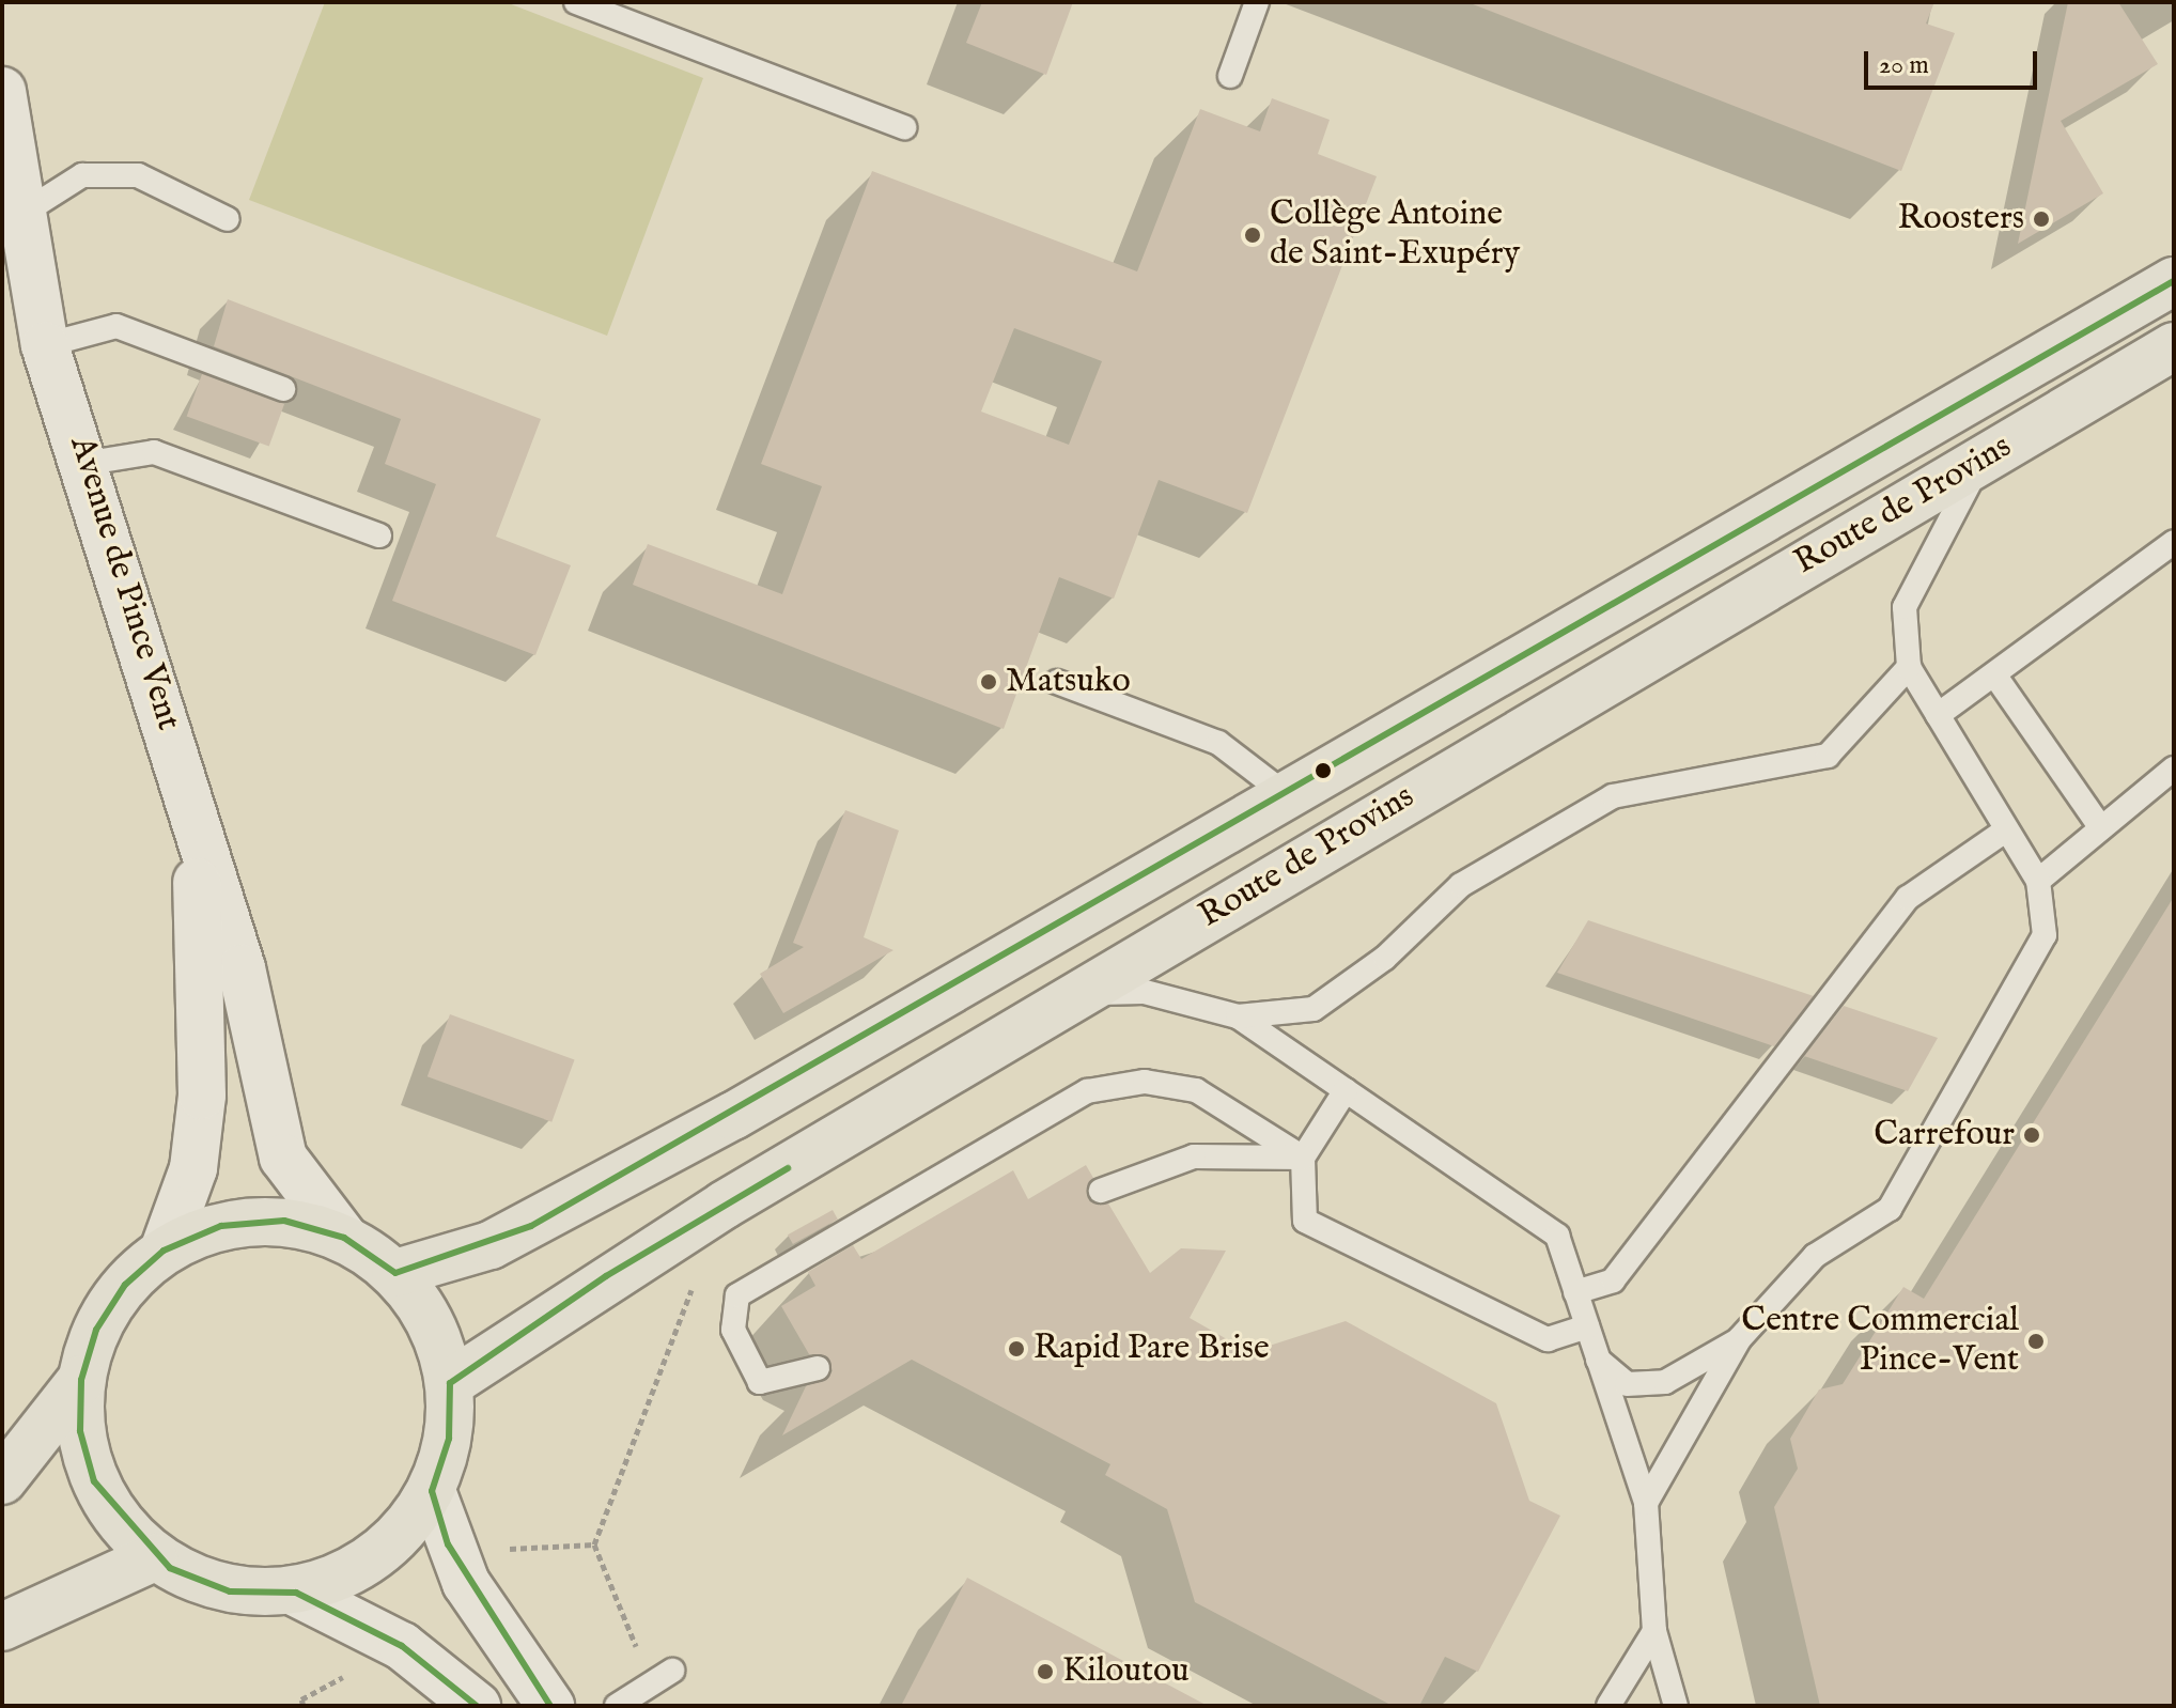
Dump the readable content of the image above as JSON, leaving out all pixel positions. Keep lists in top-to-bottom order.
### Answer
{
  "streets": {
    "main road": ["Route de Provins", "Avenue de Pince Vent"]
  },
  "places": [
    "Roosters",
    "Collège Antoine de Saint-Exupéry",
    "Matsuko",
    "Carrefour",
    "Centre Commercial Pince-Vent",
    "Rapid Pare Brise",
    "Kiloutou"
  ],
  "scale_bar": "20 m"
}
